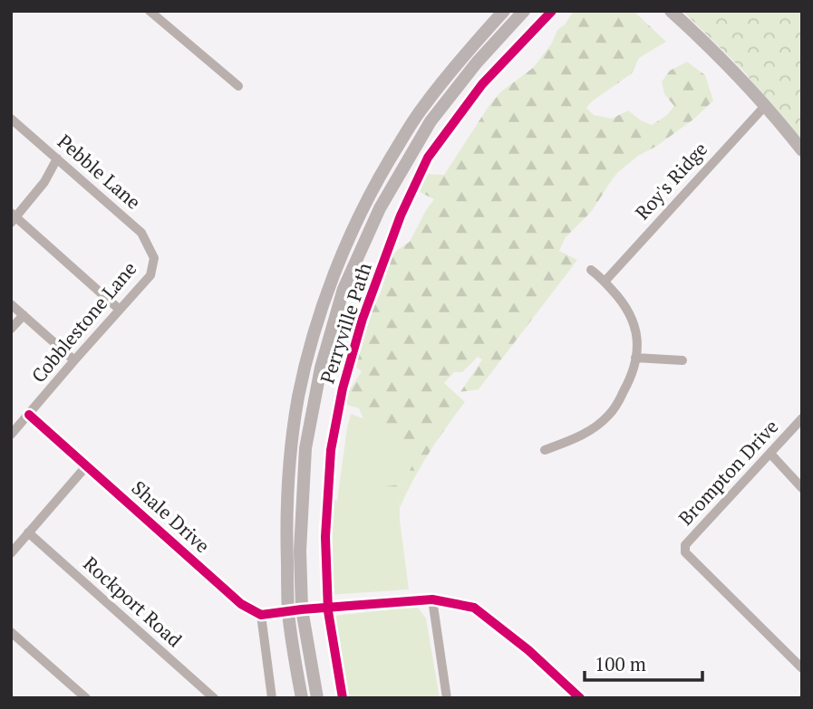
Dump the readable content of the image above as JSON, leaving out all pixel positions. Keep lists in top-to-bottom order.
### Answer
{
  "streets": {
    "street": [
      "Pebble Lane",
      "Roy's Ridge",
      "Cobblestone Lane",
      "Brompton Drive",
      "Shale Drive",
      "Rockport Road"
    ],
    "cycle path": ["Perryville Path"]
  },
  "crossings": [
    ["Pebble Lane", "Cobblestone Lane"],
    ["Cobblestone Lane", "Shale Drive"]
  ],
  "scale_bar": "100 m"
}
